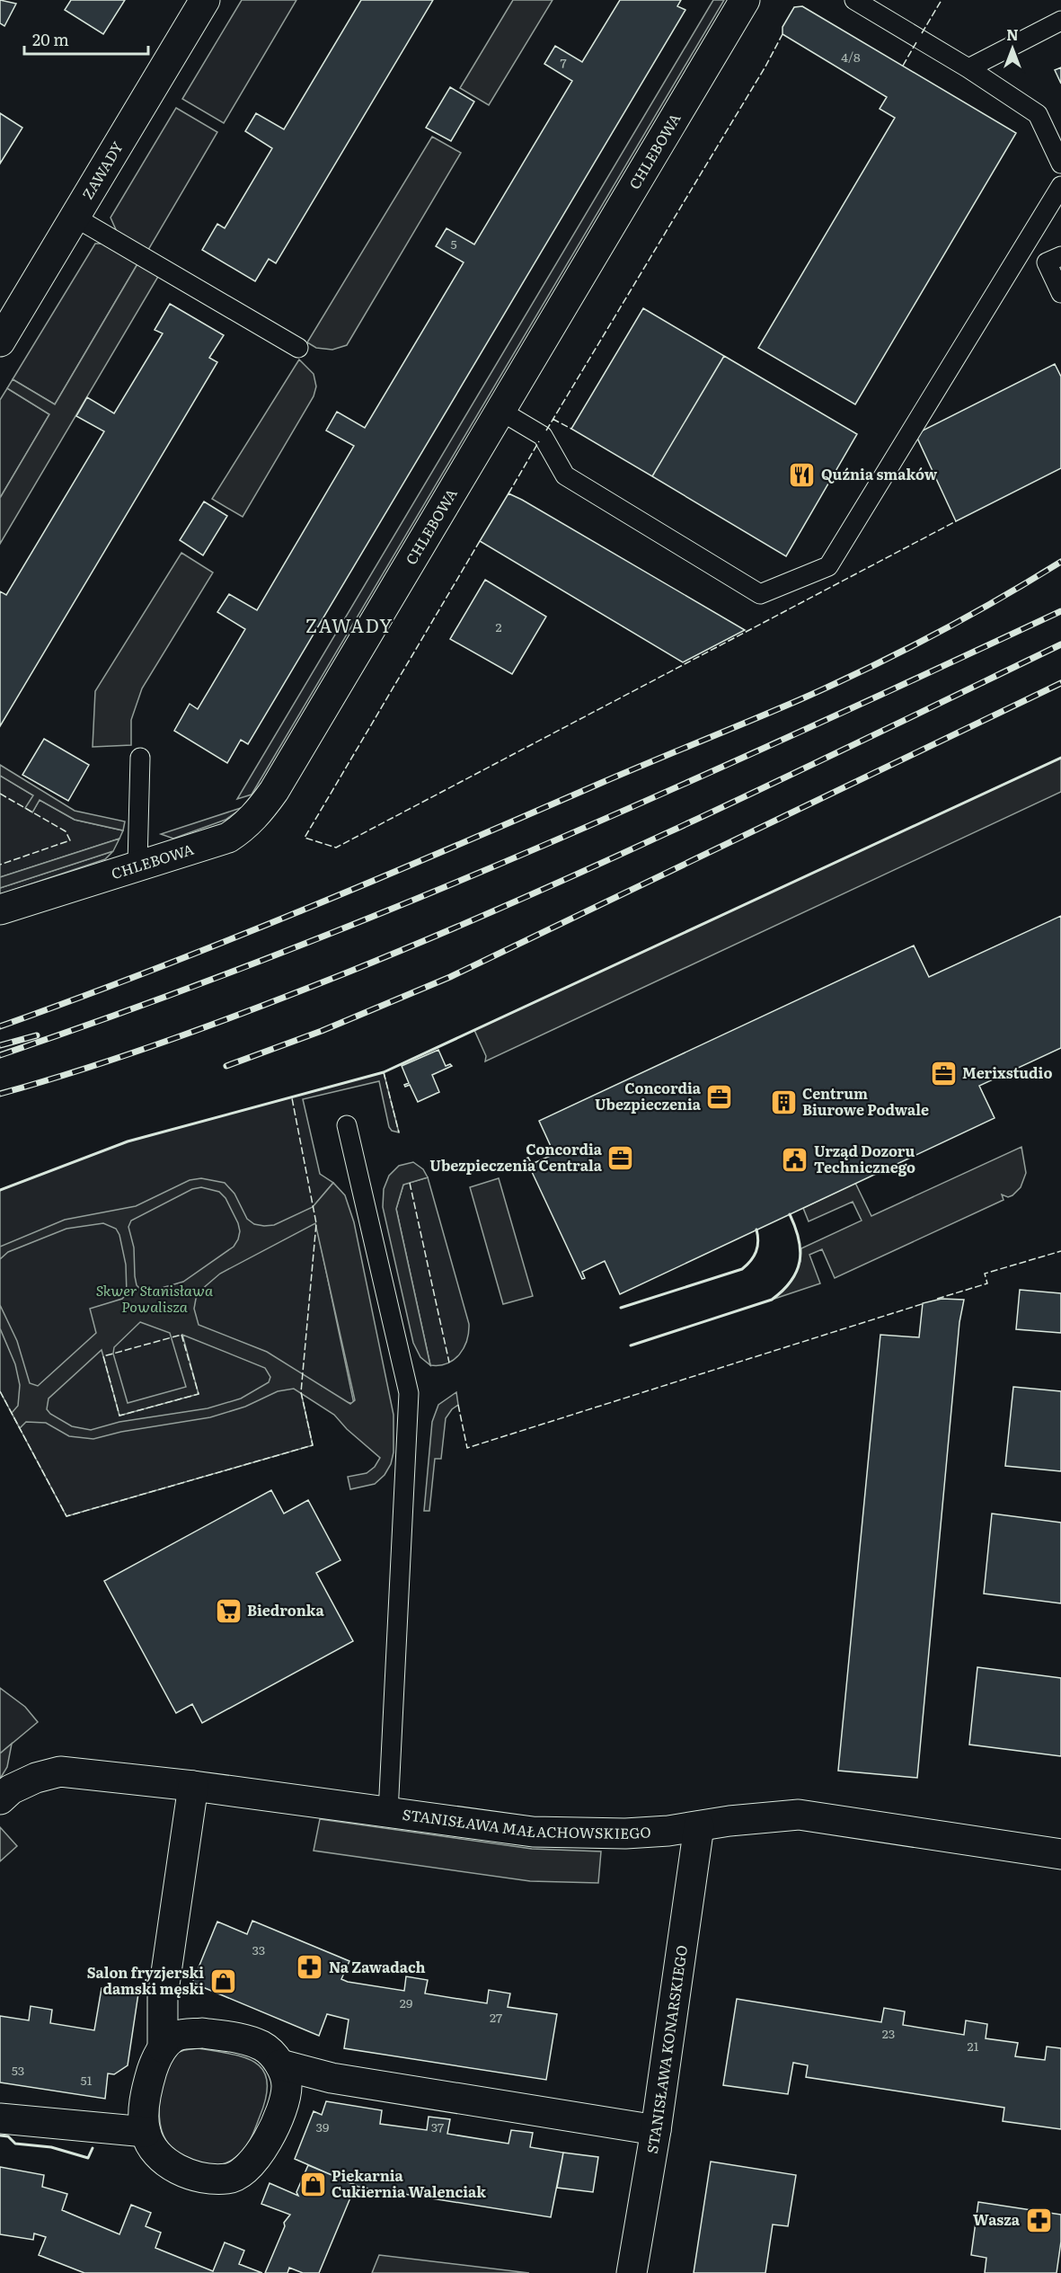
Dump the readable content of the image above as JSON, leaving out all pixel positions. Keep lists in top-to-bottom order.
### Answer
{
  "streets": {
    "street": [
      "CHLEBOWA",
      "ZAWADY",
      "STANISŁAWA MAŁACHOWSKIEGO",
      "STANISŁAWA KONARSKIEGO"
    ]
  },
  "crossings": [
    ["STANISŁAWA MAŁACHOWSKIEGO", "STANISŁAWA KONARSKIEGO"]
  ],
  "districts": ["ZAWADY"],
  "parks": ["Skwer Stanisława Powalisza"],
  "places": {
    "restaurant": ["Quźnia smaków"],
    "office": ["Merixstudio", "Concordia Ubezpieczenia", "Concordia Ubezpieczenia Centrala"],
    "building": ["Centrum Biurowe Podwale"],
    "public building": ["Urząd Dozoru Technicznego"],
    "supermarket": ["Biedronka"],
    "pharmacy": ["Na Zawadach", "Wasza"],
    "shop": ["Salon fryzjerski damski męski", "Piekarnia Cukiernia Walenciak"]
  },
  "house_numbers": [
    "4/8",
    "7",
    "5",
    "2",
    "33",
    "29",
    "27",
    "23",
    "21",
    "53",
    "51",
    "39",
    "37"
  ],
  "scale_bar": "20 m",
  "north": "top"
}
